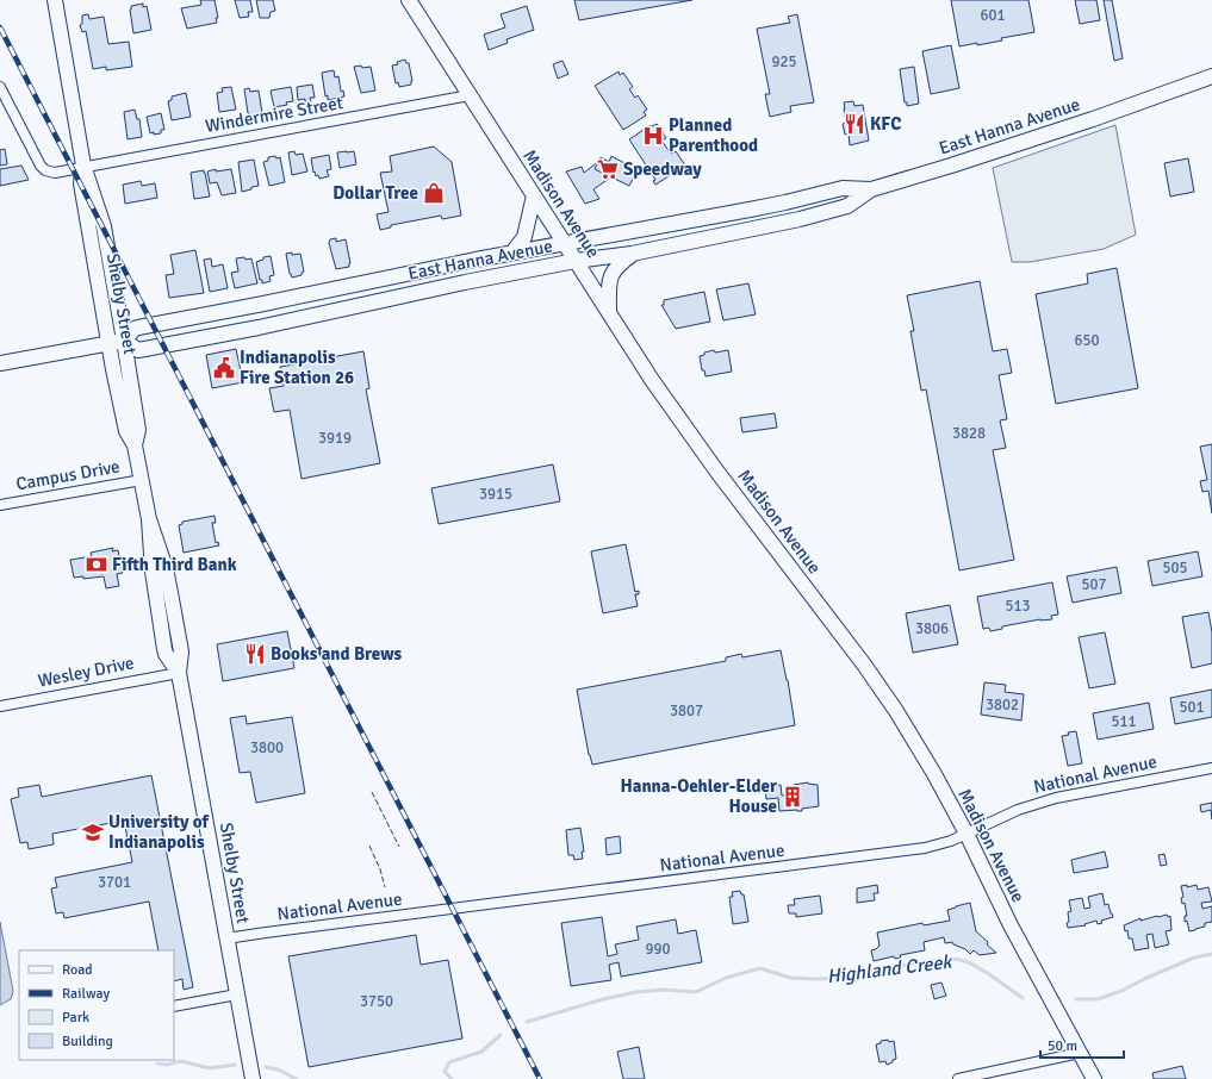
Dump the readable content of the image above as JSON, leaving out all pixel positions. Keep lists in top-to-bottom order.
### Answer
{
  "streets": {
    "main road": ["East Hanna Avenue", "Madison Avenue", "Shelby Street"],
    "street": [
      "Windermire Street",
      "Campus Drive",
      "Wesley Drive",
      "National Avenue"
    ]
  },
  "crossings": [
    ["Windermire Street", "Madison Avenue"],
    ["Windermire Street", "Shelby Street"],
    ["East Hanna Avenue", "Madison Avenue"],
    ["East Hanna Avenue", "Shelby Street"],
    ["Madison Avenue", "National Avenue"],
    ["Shelby Street", "Campus Drive"],
    ["Shelby Street", "Wesley Drive"],
    ["Shelby Street", "National Avenue"]
  ],
  "water": ["Highland Creek"],
  "places": {
    "restaurant": ["KFC", "Books and Brews"],
    "hospital": ["Planned Parenthood"],
    "supermarket": ["Speedway"],
    "shop": ["Dollar Tree"],
    "public building": ["Indianapolis Fire Station 26"],
    "bank": ["Fifth Third Bank"],
    "building": ["Hanna-Oehler-Elder House"],
    "school or university": ["University of Indianapolis"]
  },
  "house_numbers": [
    "601",
    "925",
    "650",
    "3828",
    "3919",
    "3915",
    "505",
    "507",
    "513",
    "3806",
    "3802",
    "501",
    "3807",
    "511",
    "3800",
    "3701",
    "990",
    "3750"
  ],
  "legend": [
    "Road",
    "Railway",
    "Park",
    "Building"
  ],
  "scale_bar": "50 m"
}
